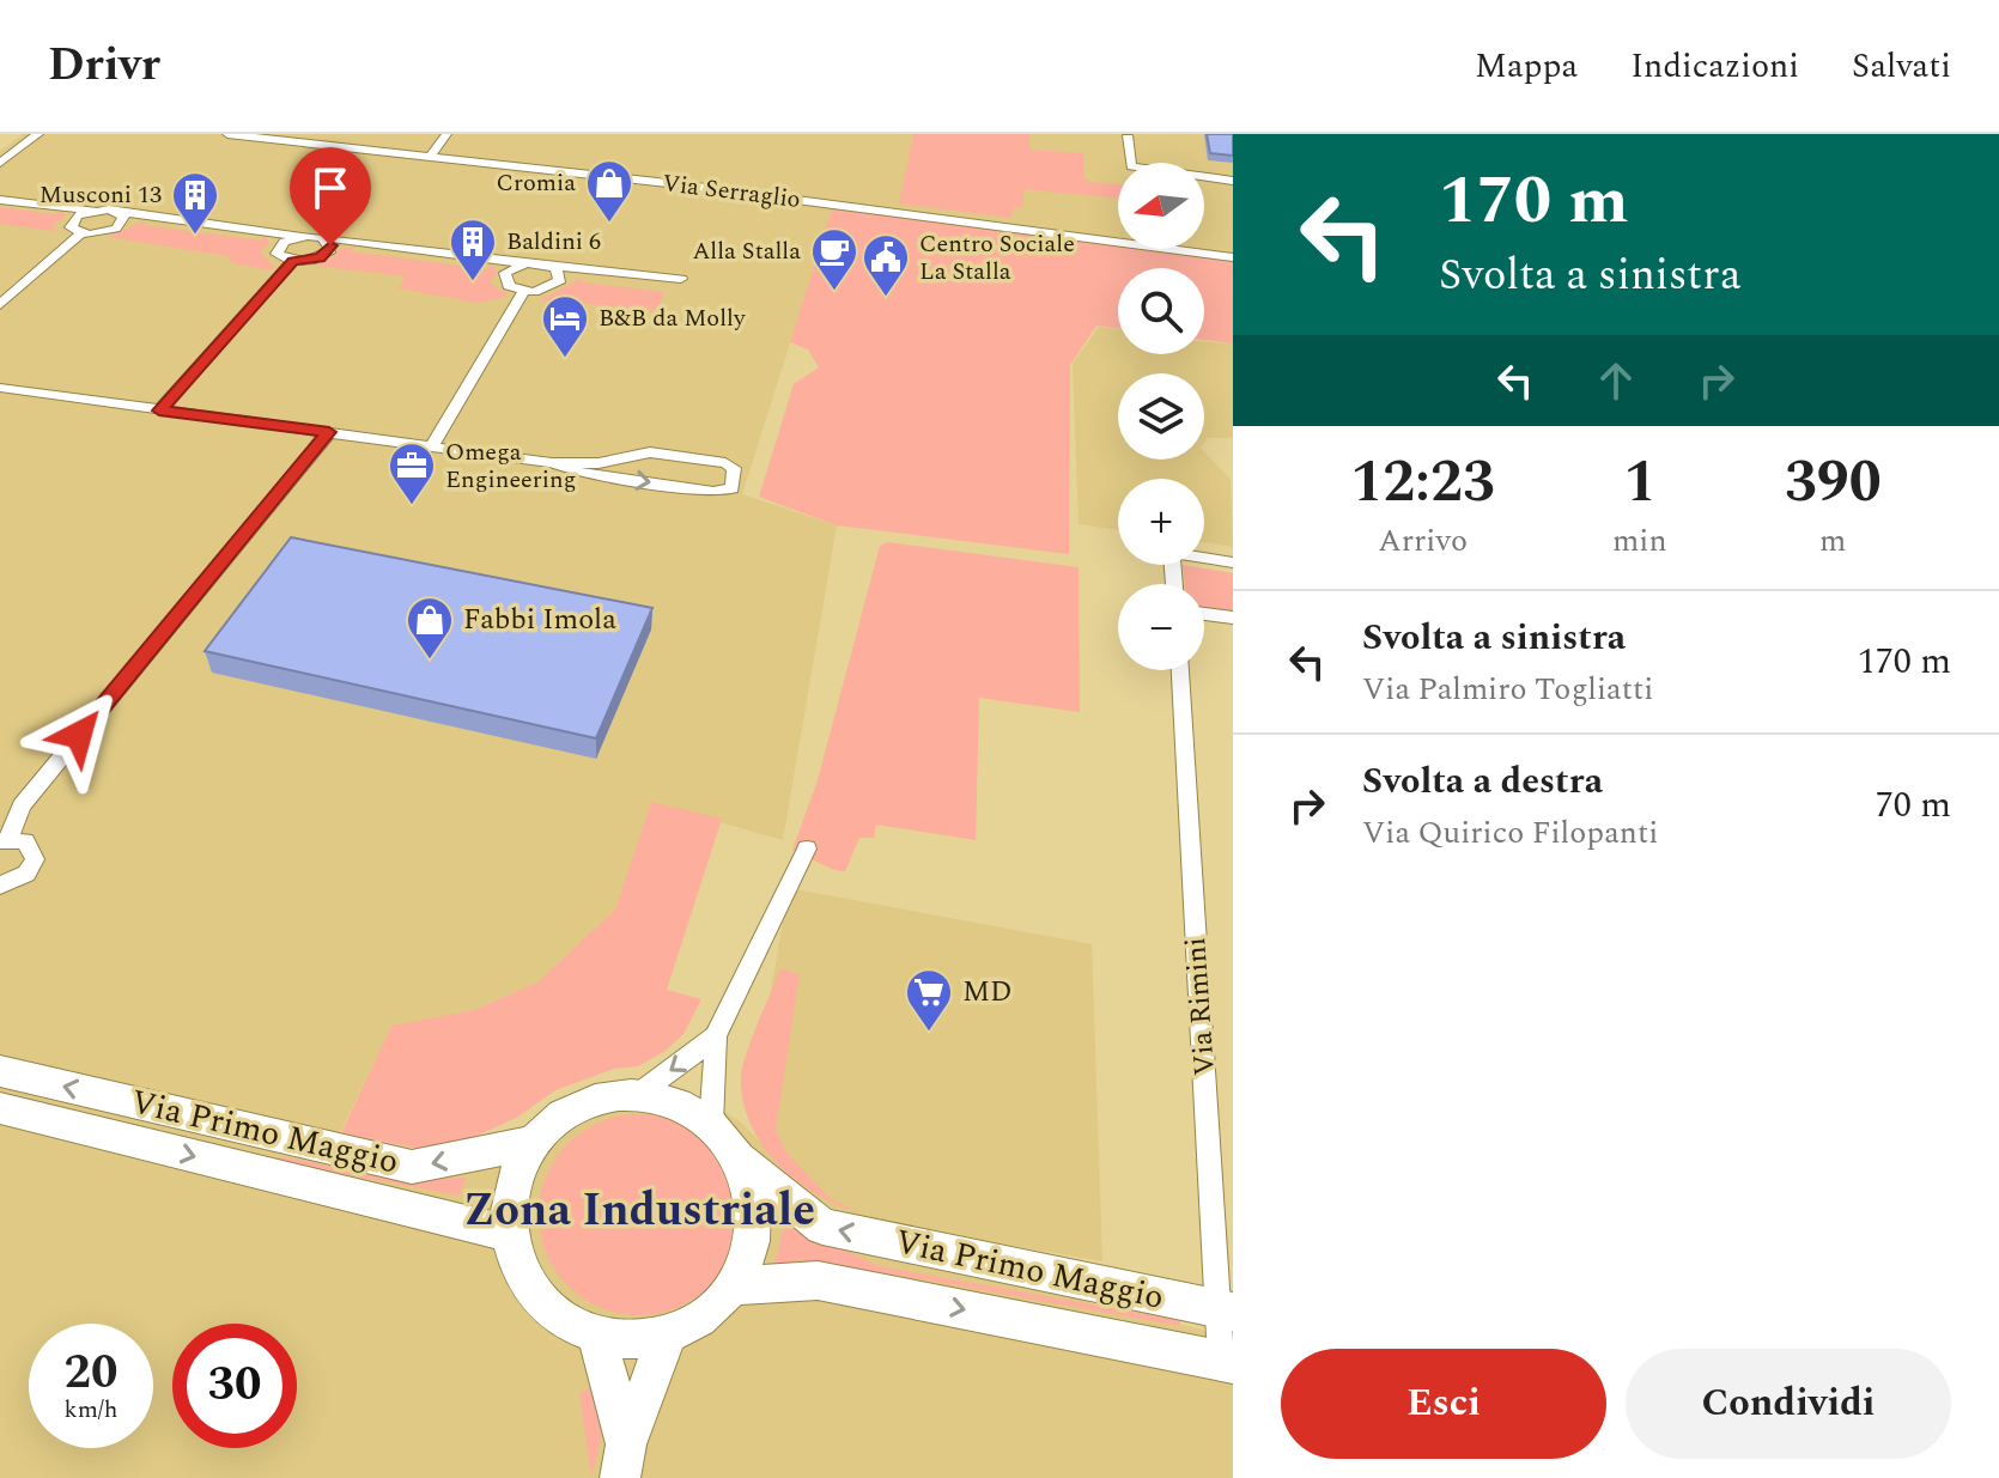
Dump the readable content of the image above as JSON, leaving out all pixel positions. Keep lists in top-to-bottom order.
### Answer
{
  "streets": {
    "street": ["Via Serraglio", "Via Rimini", "Via Primo Maggio"]
  },
  "crossings": [
    ["Via Rimini", "Via Primo Maggio"]
  ],
  "districts": ["Zona Industriale"],
  "places": {
    "shop": ["Cromia", "Fabbi Imola"],
    "building": ["Musconi 13", "Baldini 6"],
    "cafe": ["Alla Stalla"],
    "public building": ["Centro Sociale La Stalla"],
    "hotel": ["B&B da Molly"],
    "office": ["Omega Engineering"],
    "supermarket": ["MD"]
  },
  "north": "left",
  "page": {
    "header": "Drivr",
    "nav": ["Mappa", "Indicazioni", "Salvati"],
    "turn": ["170 m", "Svolta a sinistra"],
    "map_buttons": ["+", "−"],
    "eta": [
      "12:23",
      "Arrivo",
      "1",
      "min",
      "390",
      "m"
    ],
    "list": [
      {
        "name": "Svolta a sinistra",
        "note": "Via Palmiro Togliatti",
        "value": "170 m"
      },
      {
        "name": "Svolta a destra",
        "note": "Via Quirico Filopanti",
        "value": "70 m"
      }
    ],
    "speed": "20 km/h",
    "limit": "30",
    "buttons": ["Esci", "Condividi"]
  }
}
